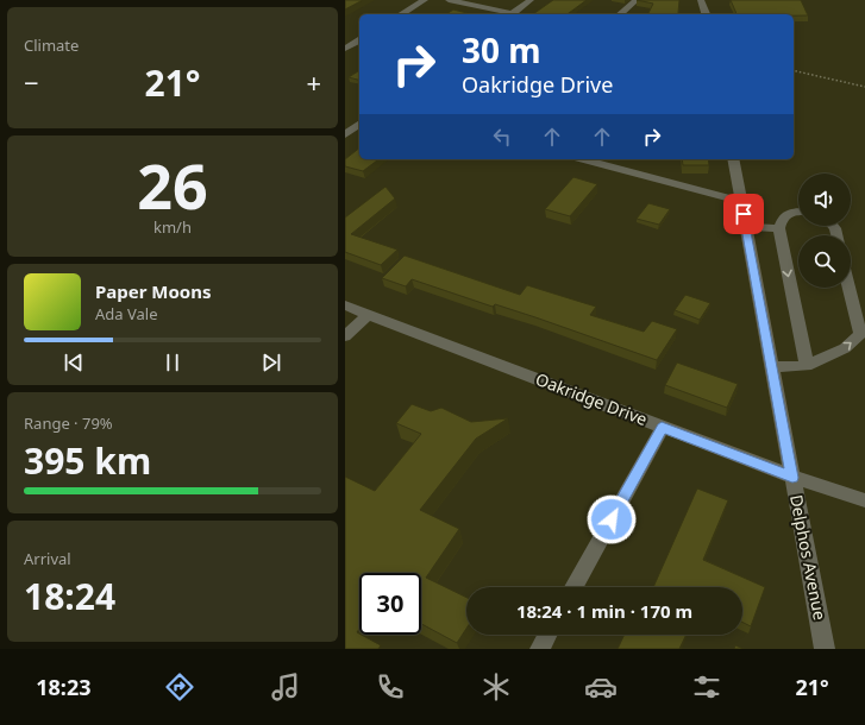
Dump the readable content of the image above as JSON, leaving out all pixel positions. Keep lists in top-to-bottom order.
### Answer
{
  "streets": {
    "street": ["Oakridge Drive", "Delphos Avenue"]
  },
  "crossings": [
    ["Oakridge Drive", "Delphos Avenue"]
  ],
  "page": {
    "tile": [
      "Climate",
      ["26", "km/h"],
      ["Range · 79%", "395 km"],
      ["Arrival", "18:24"]
    ],
    "turn": ["30 m", "Oakridge Drive"],
    "heat": ["−", "21°", "+"],
    "song": ["Paper Moons", "Ada Vale"],
    "limit": "30",
    "trip": "18:24 · 1 min · 170 m",
    "tabs": ["18:23", "21°"]
  }
}
